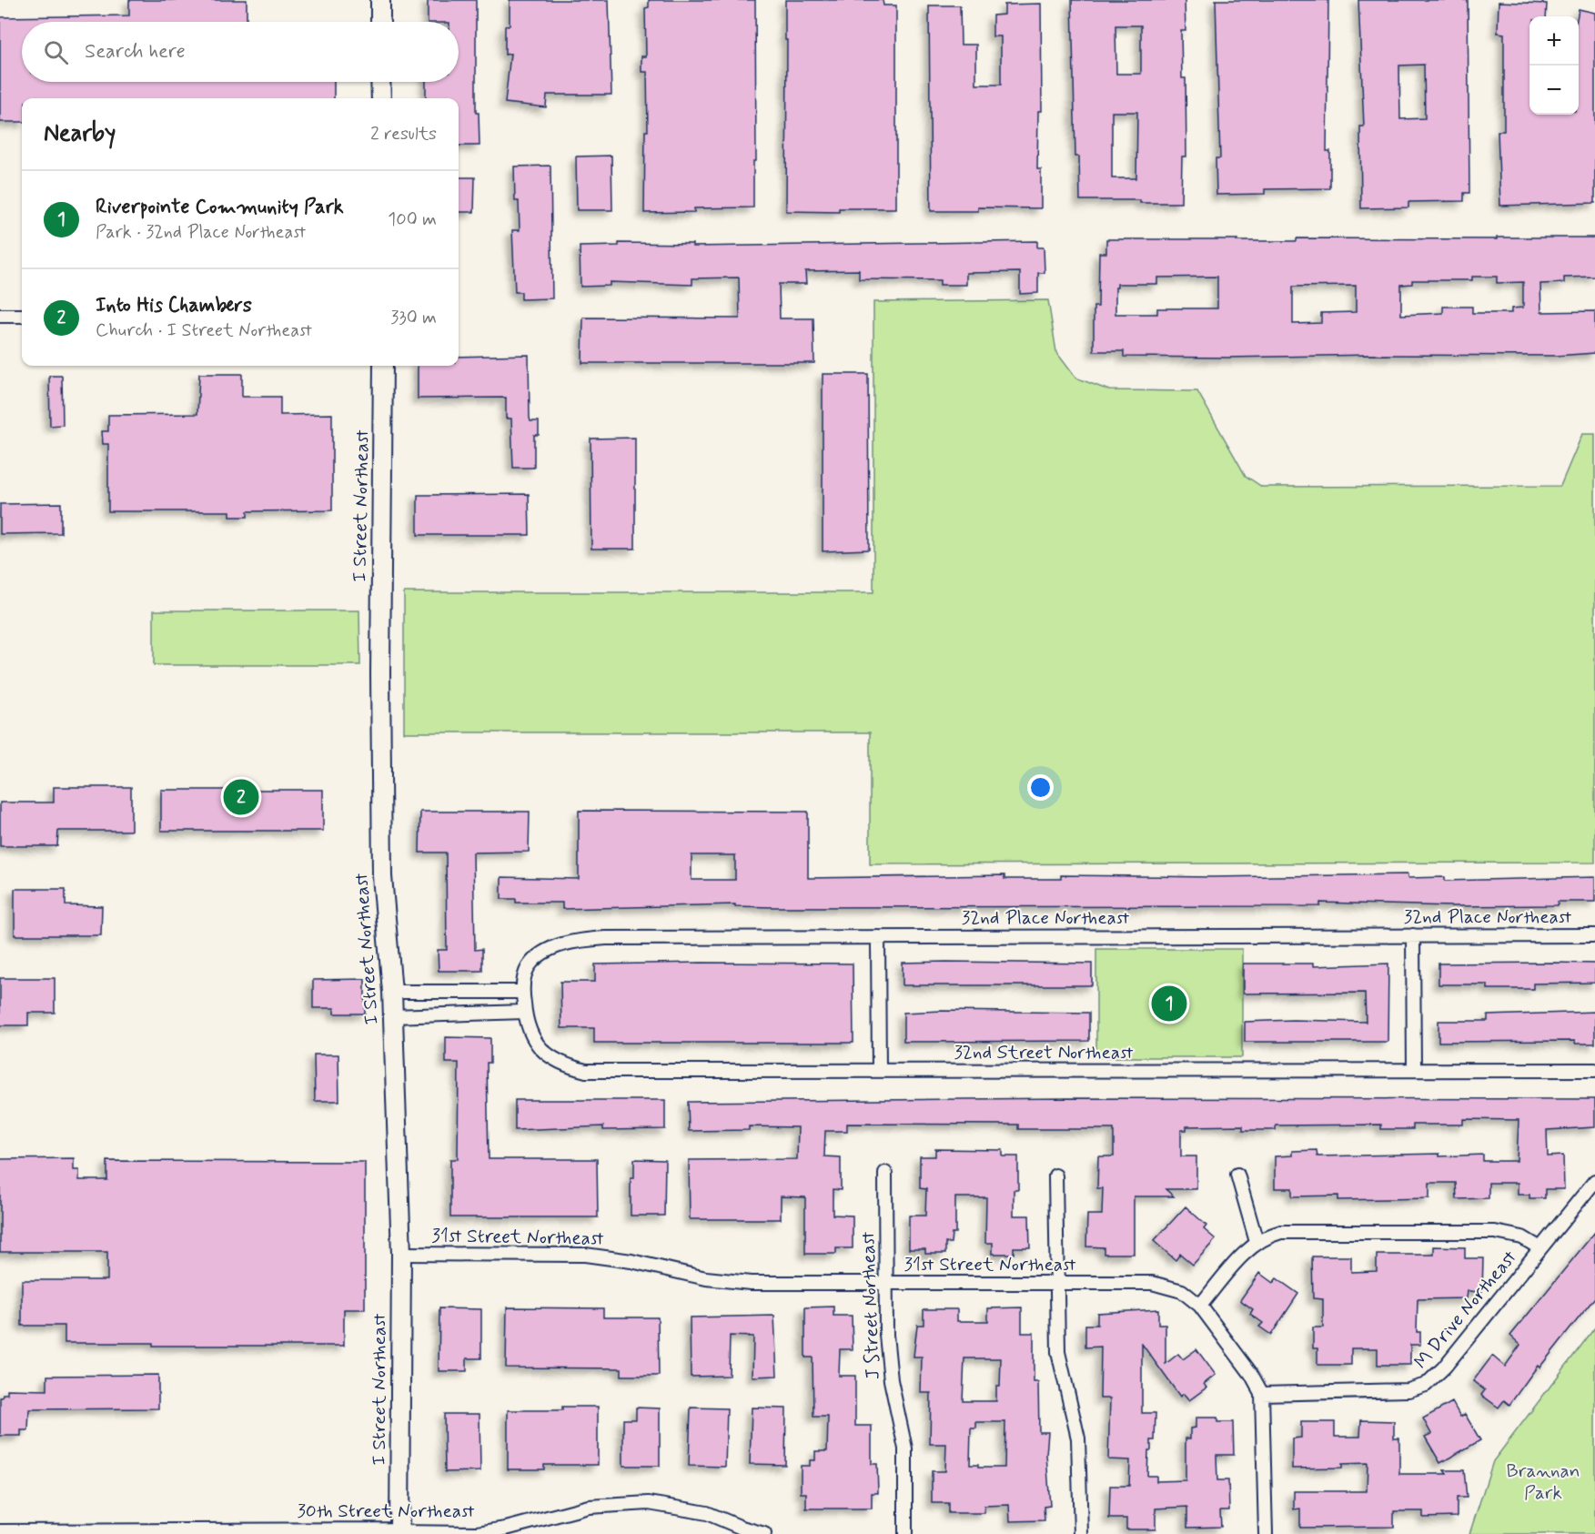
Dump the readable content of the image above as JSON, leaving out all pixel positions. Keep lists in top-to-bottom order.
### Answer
{
  "streets": {
    "street": [
      "I Street Northeast",
      "32nd Place Northeast",
      "32nd Street Northeast",
      "31st Street Northeast",
      "J Street Northeast",
      "M Drive Northeast",
      "30th Street Northeast"
    ]
  },
  "crossings": [
    ["I Street Northeast", "31st Street Northeast"],
    ["I Street Northeast", "30th Street Northeast"],
    ["32nd Place Northeast", "32nd Street Northeast"],
    ["31st Street Northeast", "J Street Northeast"],
    ["31st Street Northeast", "M Drive Northeast"]
  ],
  "parks": ["Brannan Park"],
  "page": {
    "map_buttons": ["+", "−"],
    "search": "Search here",
    "heading": ["Nearby", "2 results"],
    "list": [
      {
        "mark": "1",
        "name": "Riverpointe Community Park",
        "note": "Park · 32nd Place Northeast",
        "value": "100 m"
      },
      {
        "mark": "2",
        "name": "Into His Chambers",
        "note": "Church · I Street Northeast",
        "value": "330 m"
      }
    ],
    "pins": ["2", "1"]
  }
}
